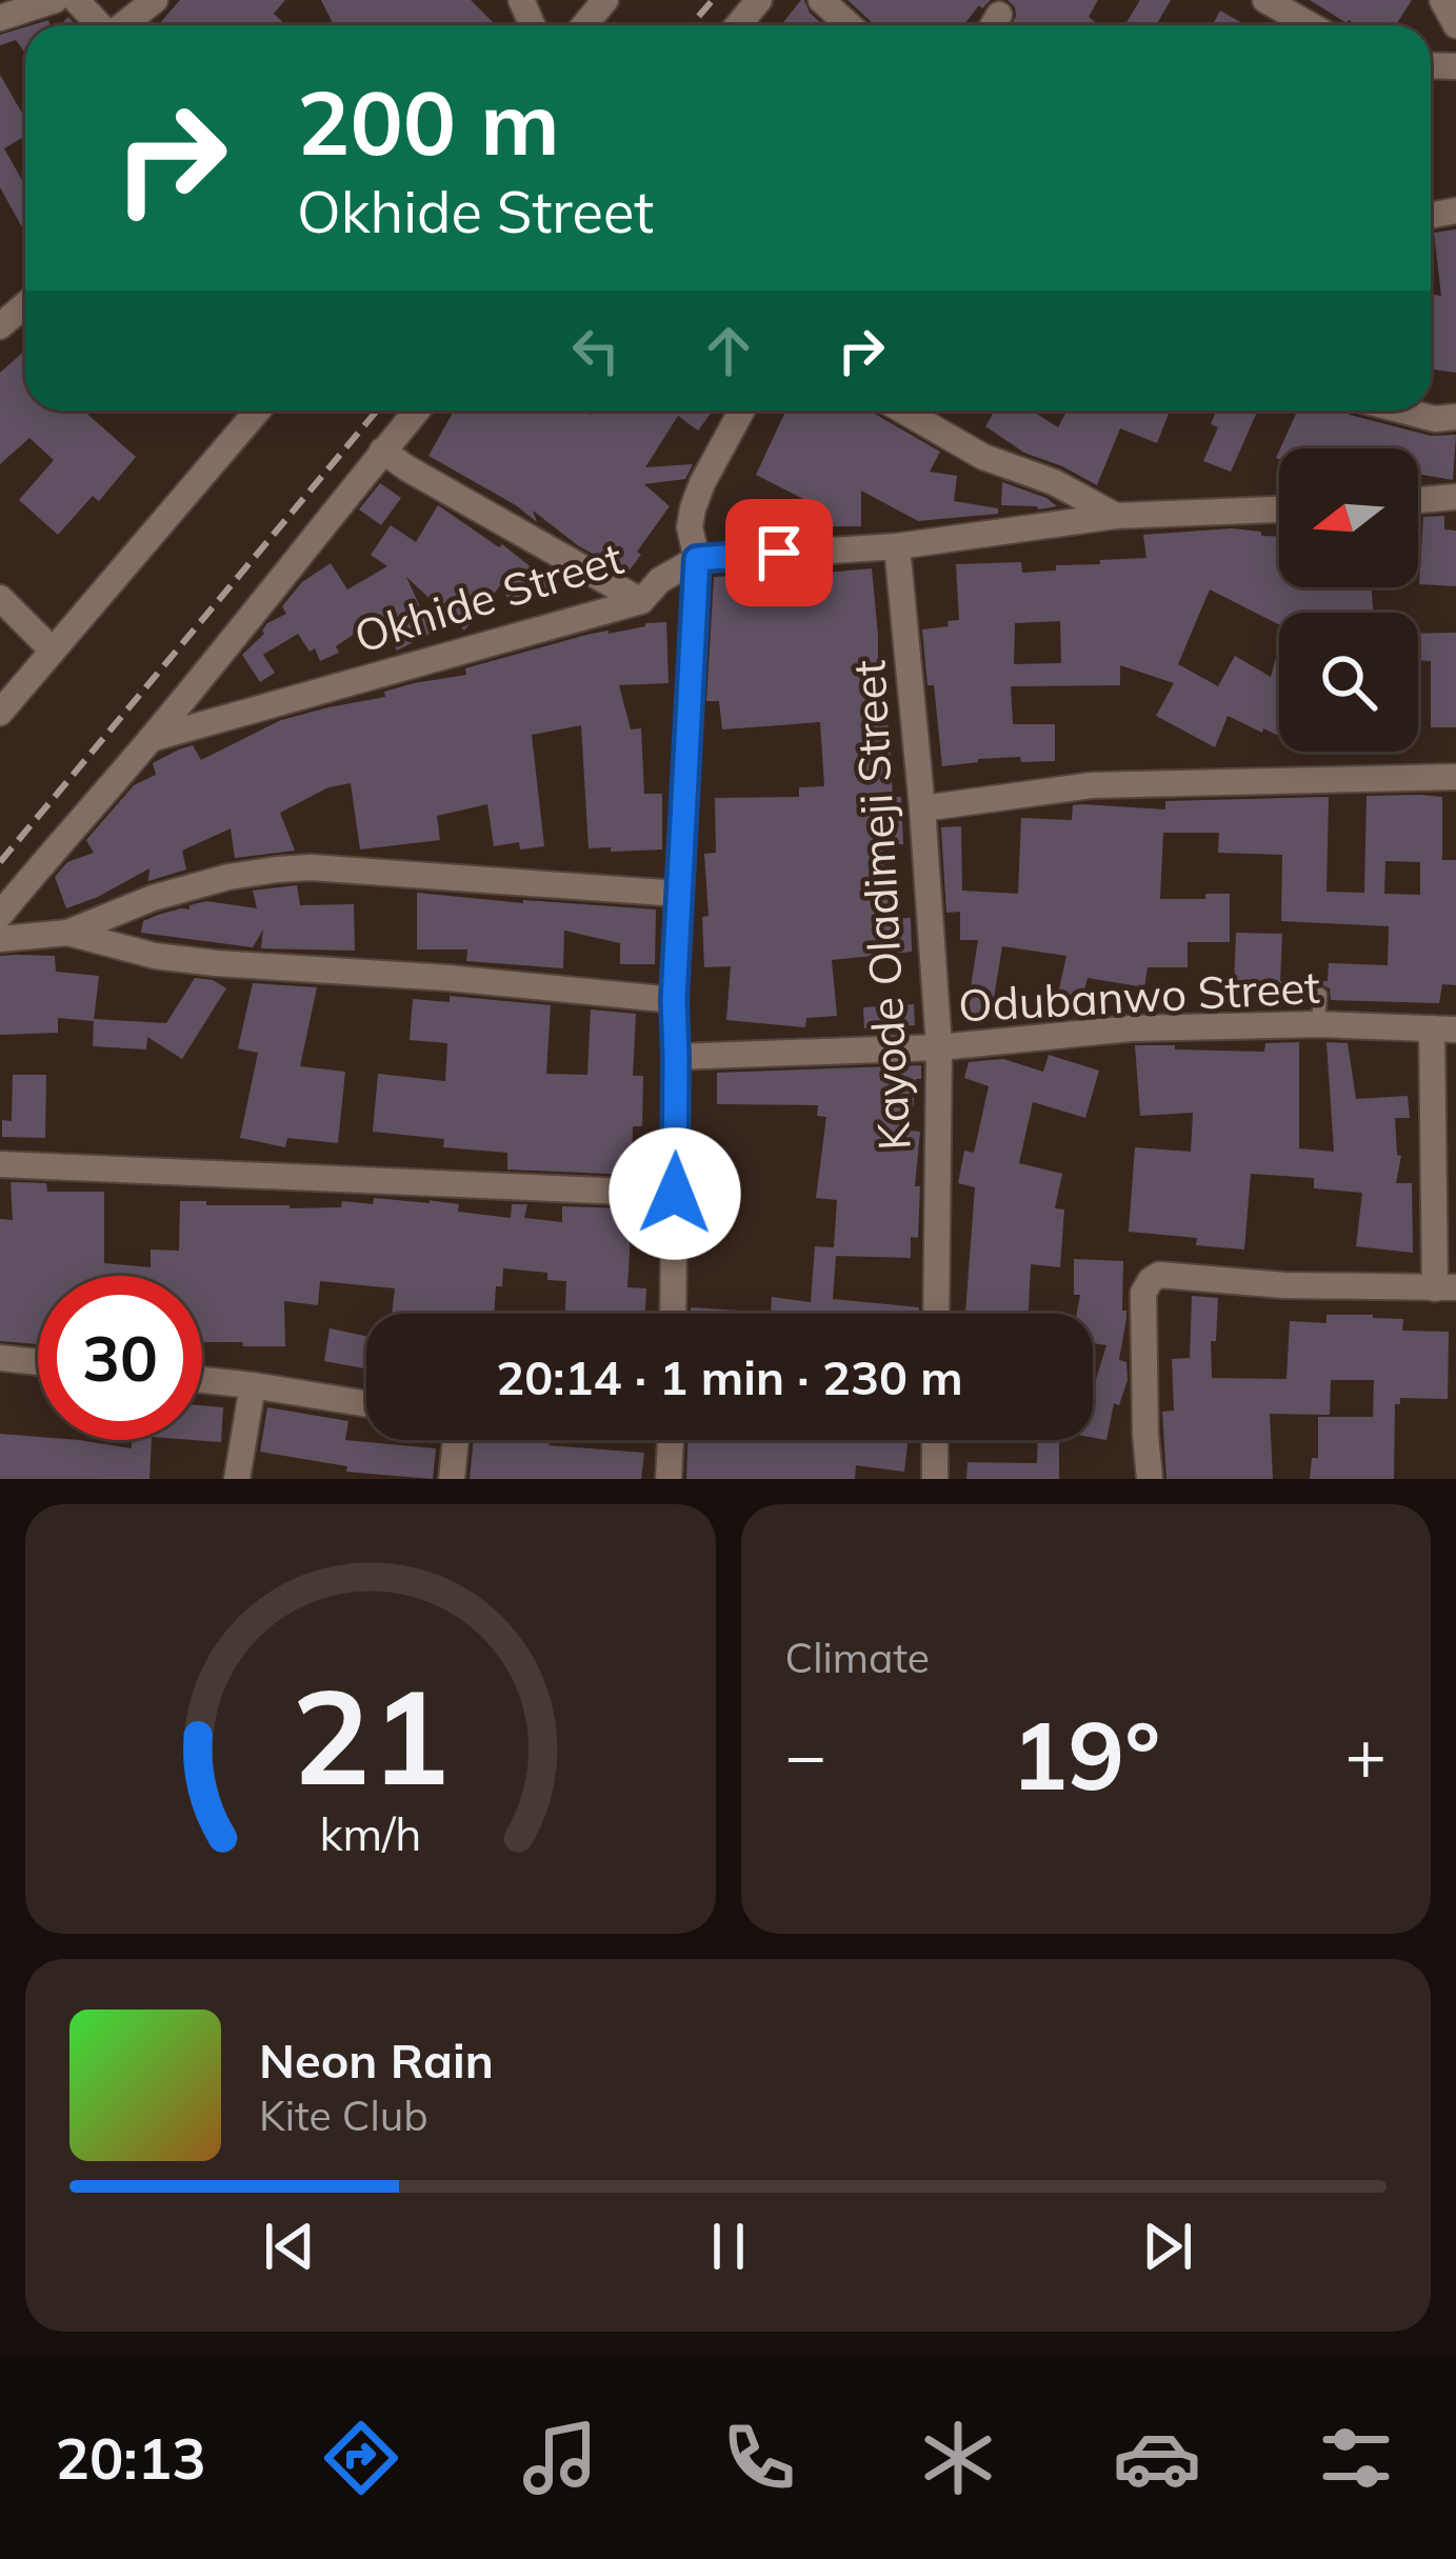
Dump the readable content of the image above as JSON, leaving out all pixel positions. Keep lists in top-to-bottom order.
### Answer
{
  "streets": {
    "street": ["Okhide Street", "Kayode Oladimeji Street", "Odubanwo Street"]
  },
  "crossings": [
    ["Kayode Oladimeji Street", "Odubanwo Street"]
  ],
  "north": "left",
  "page": {
    "turn": ["200 m", "Okhide Street"],
    "limit": "30",
    "trip": "20:14 · 1 min · 230 m",
    "tile": "Climate",
    "heat": ["−", "19°", "+"],
    "song": ["Neon Rain", "Kite Club"],
    "tabs": "20:13",
    "gauge": ["21", "km/h"]
  }
}
